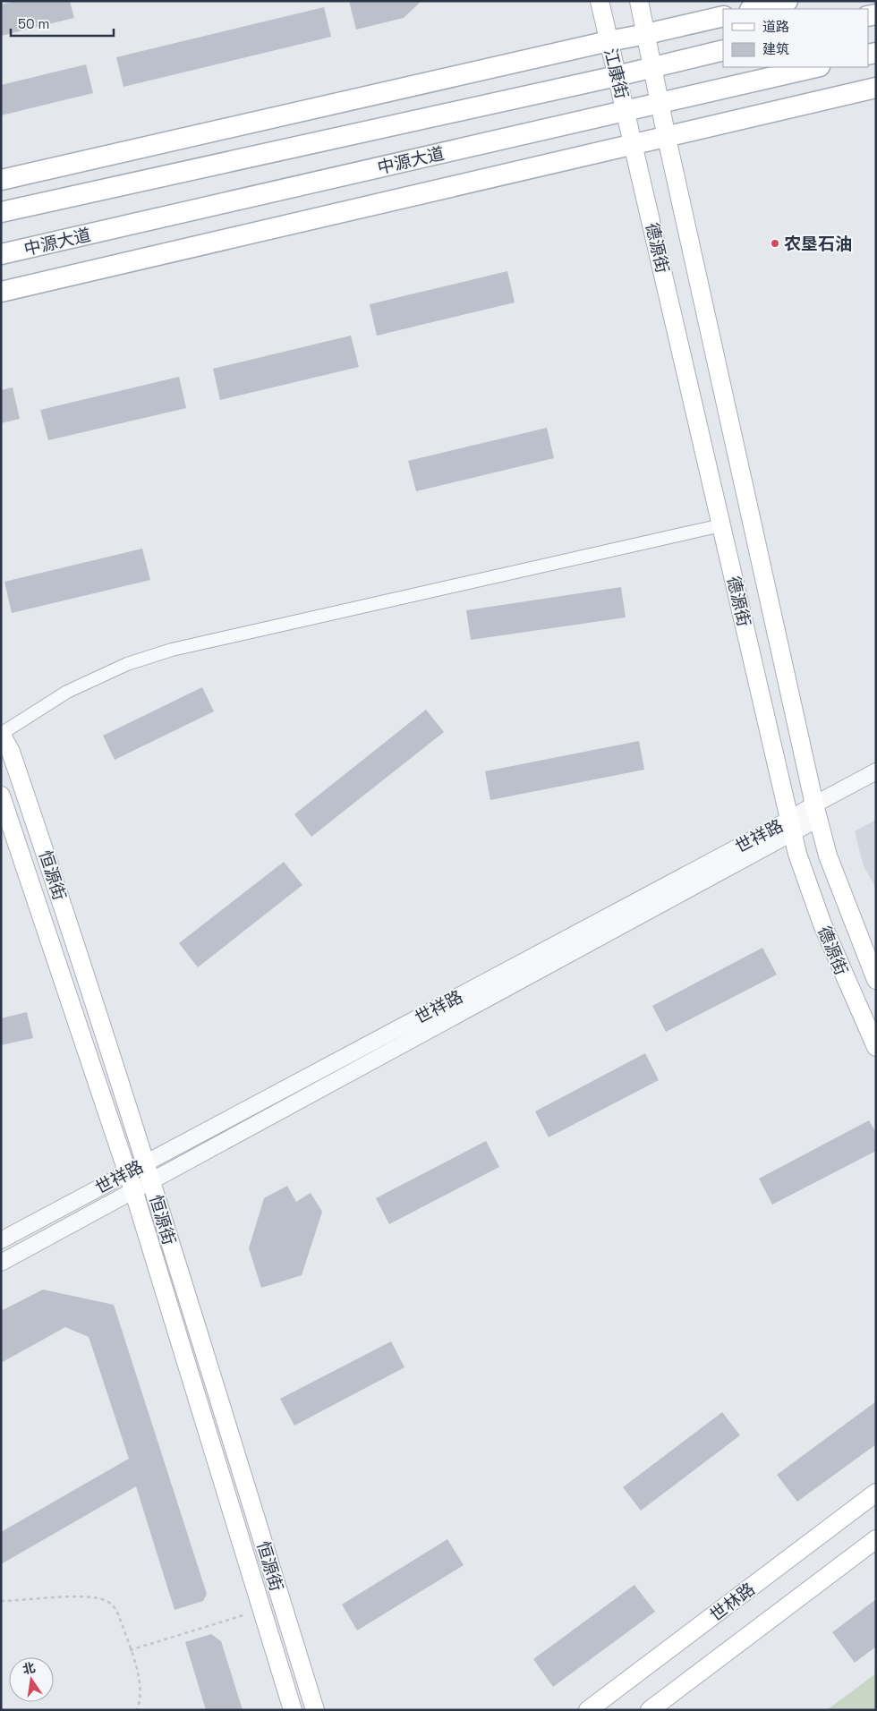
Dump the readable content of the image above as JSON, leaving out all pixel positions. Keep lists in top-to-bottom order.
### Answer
{
  "streets": {
    "main road": [
      "江康街",
      "中源大道",
      "德源街",
      "恒源街",
      "世林路"
    ],
    "street": ["世祥路"]
  },
  "crossings": [
    ["江康街", "中源大道"],
    ["江康街", "德源街"],
    ["德源街", "世祥路"],
    ["世祥路", "恒源街"]
  ],
  "places": ["农垦石油"],
  "legend": ["道路", "建筑"],
  "scale_bar": "50 m",
  "north": "top"
}
